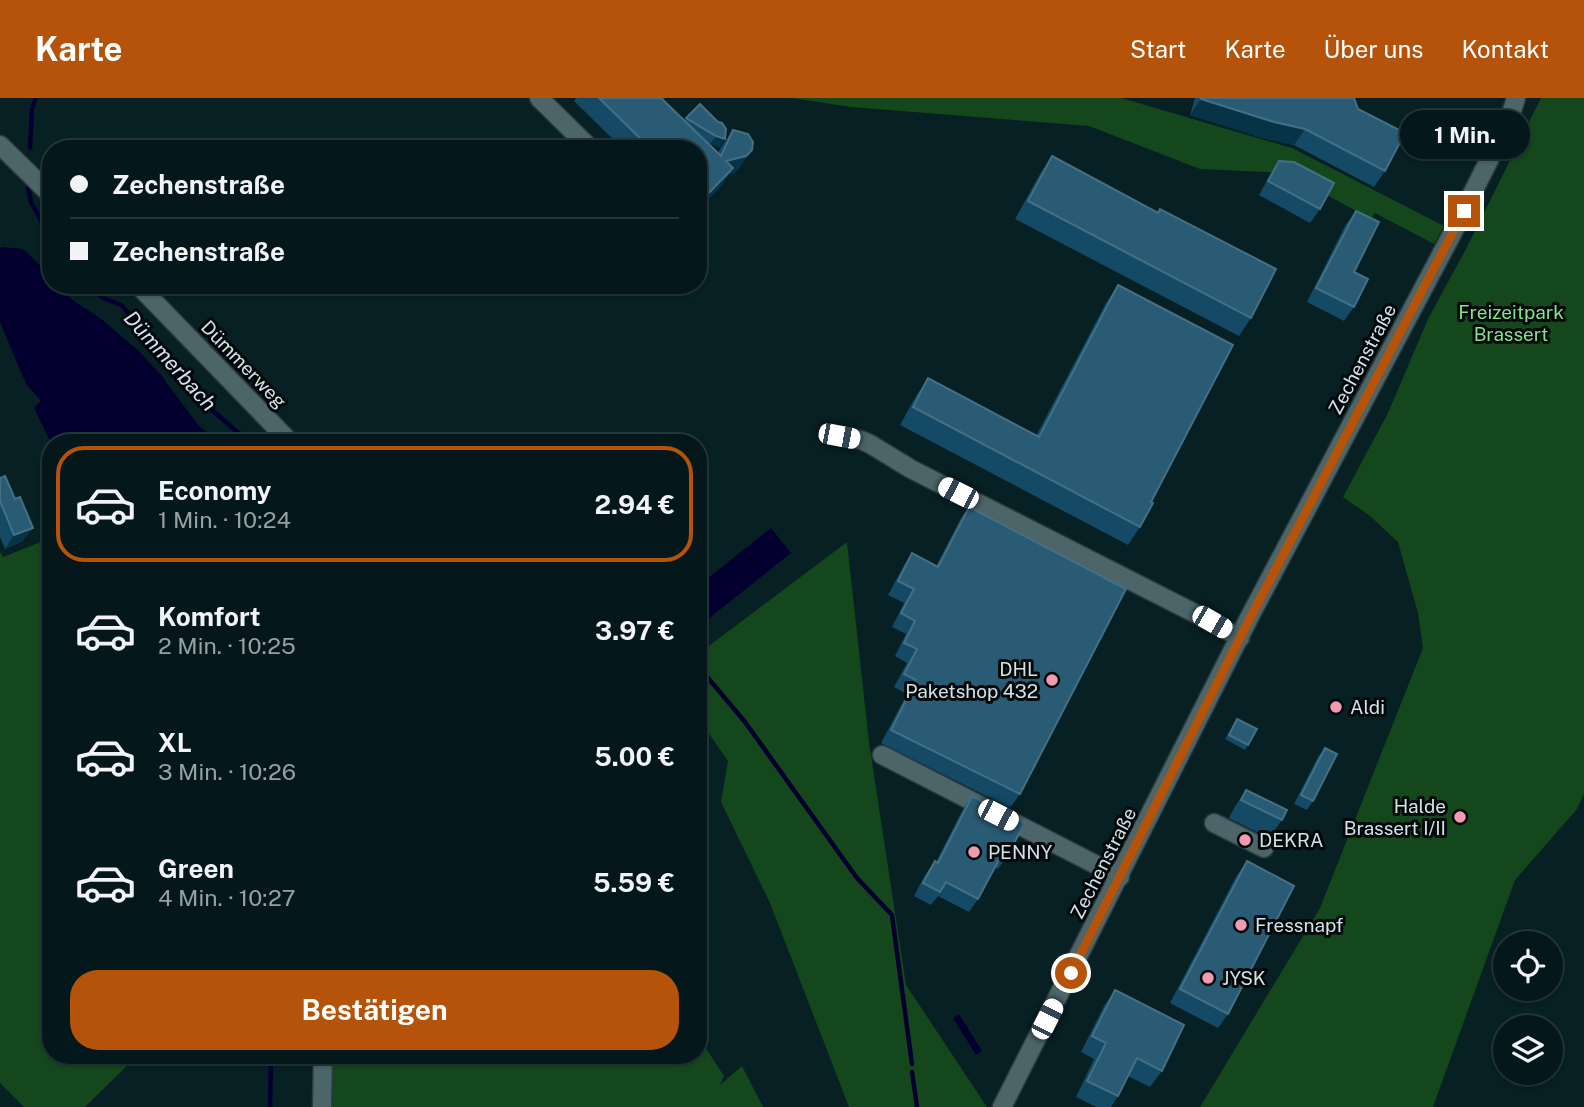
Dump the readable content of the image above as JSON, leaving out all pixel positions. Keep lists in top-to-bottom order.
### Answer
{
  "streets": {
    "street": ["Zechenstraße", "Dümmerweg"]
  },
  "water": ["Dümmerbach"],
  "parks": ["Freizeitpark Brassert"],
  "places": [
    "DHL Paketshop 432",
    "Aldi",
    "Halde Brassert I/II",
    "DEKRA",
    "PENNY",
    "Fressnapf",
    "JYSK"
  ],
  "page": {
    "header": "Karte",
    "nav": [
      "Start",
      "Karte",
      "Über uns",
      "Kontakt"
    ],
    "bubble": "1 Min.",
    "banner": ["Zechenstraße", "Zechenstraße"],
    "list": [
      {
        "name": "Economy",
        "note": "1 Min. · 10:24",
        "value": "2.94 €"
      },
      {
        "name": "Komfort",
        "note": "2 Min. · 10:25",
        "value": "3.97 €"
      },
      {
        "name": "XL",
        "note": "3 Min. · 10:26",
        "value": "5.00 €"
      },
      {
        "name": "Green",
        "note": "4 Min. · 10:27",
        "value": "5.59 €"
      }
    ],
    "buttons": "Bestätigen"
  }
}
